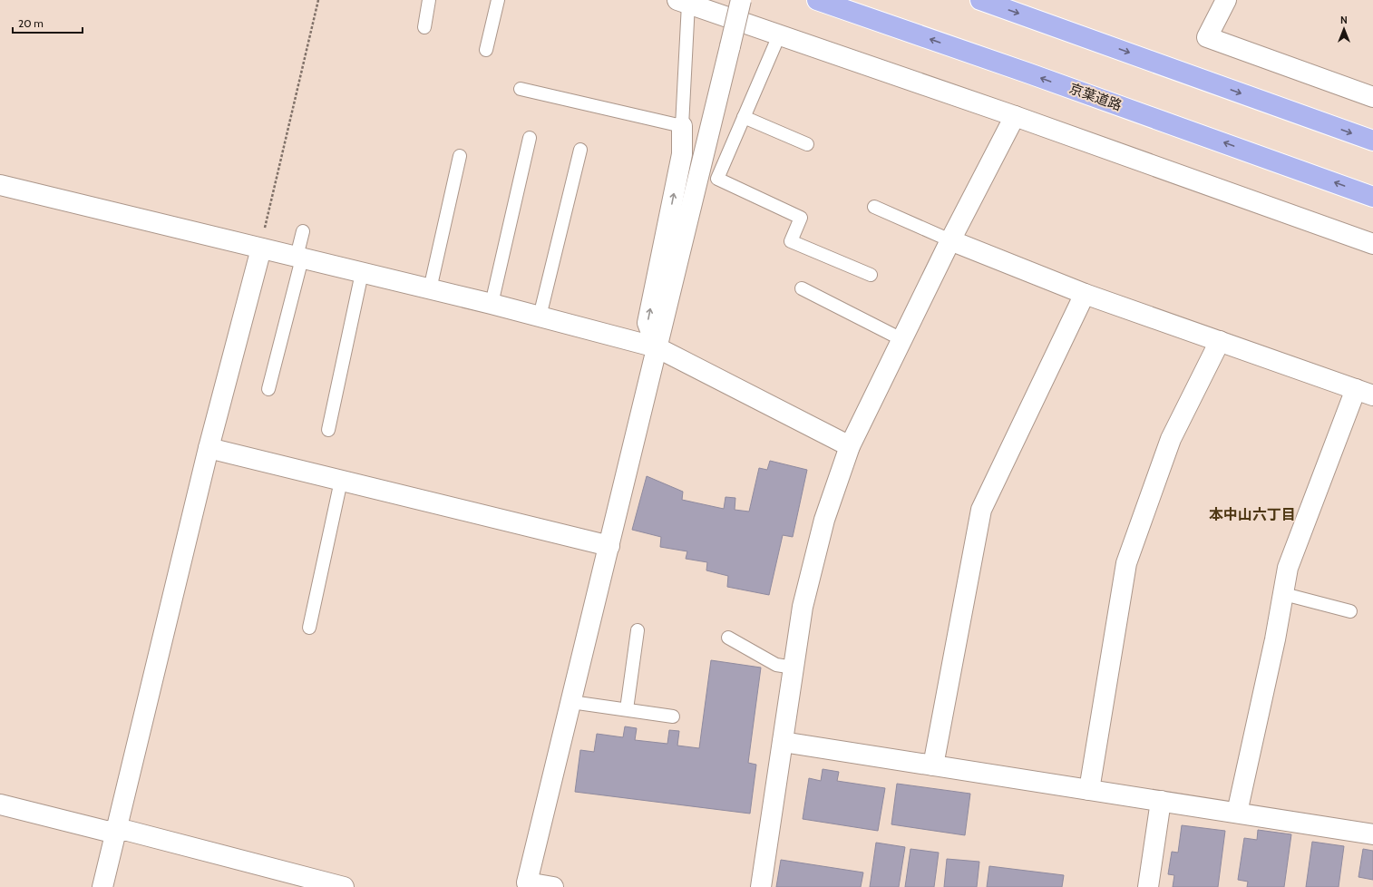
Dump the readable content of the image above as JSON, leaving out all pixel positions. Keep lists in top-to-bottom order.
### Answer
{
  "streets": {
    "highway": ["京葉道路"]
  },
  "districts": ["本中山六丁目"],
  "scale_bar": "20 m",
  "north": "top"
}
